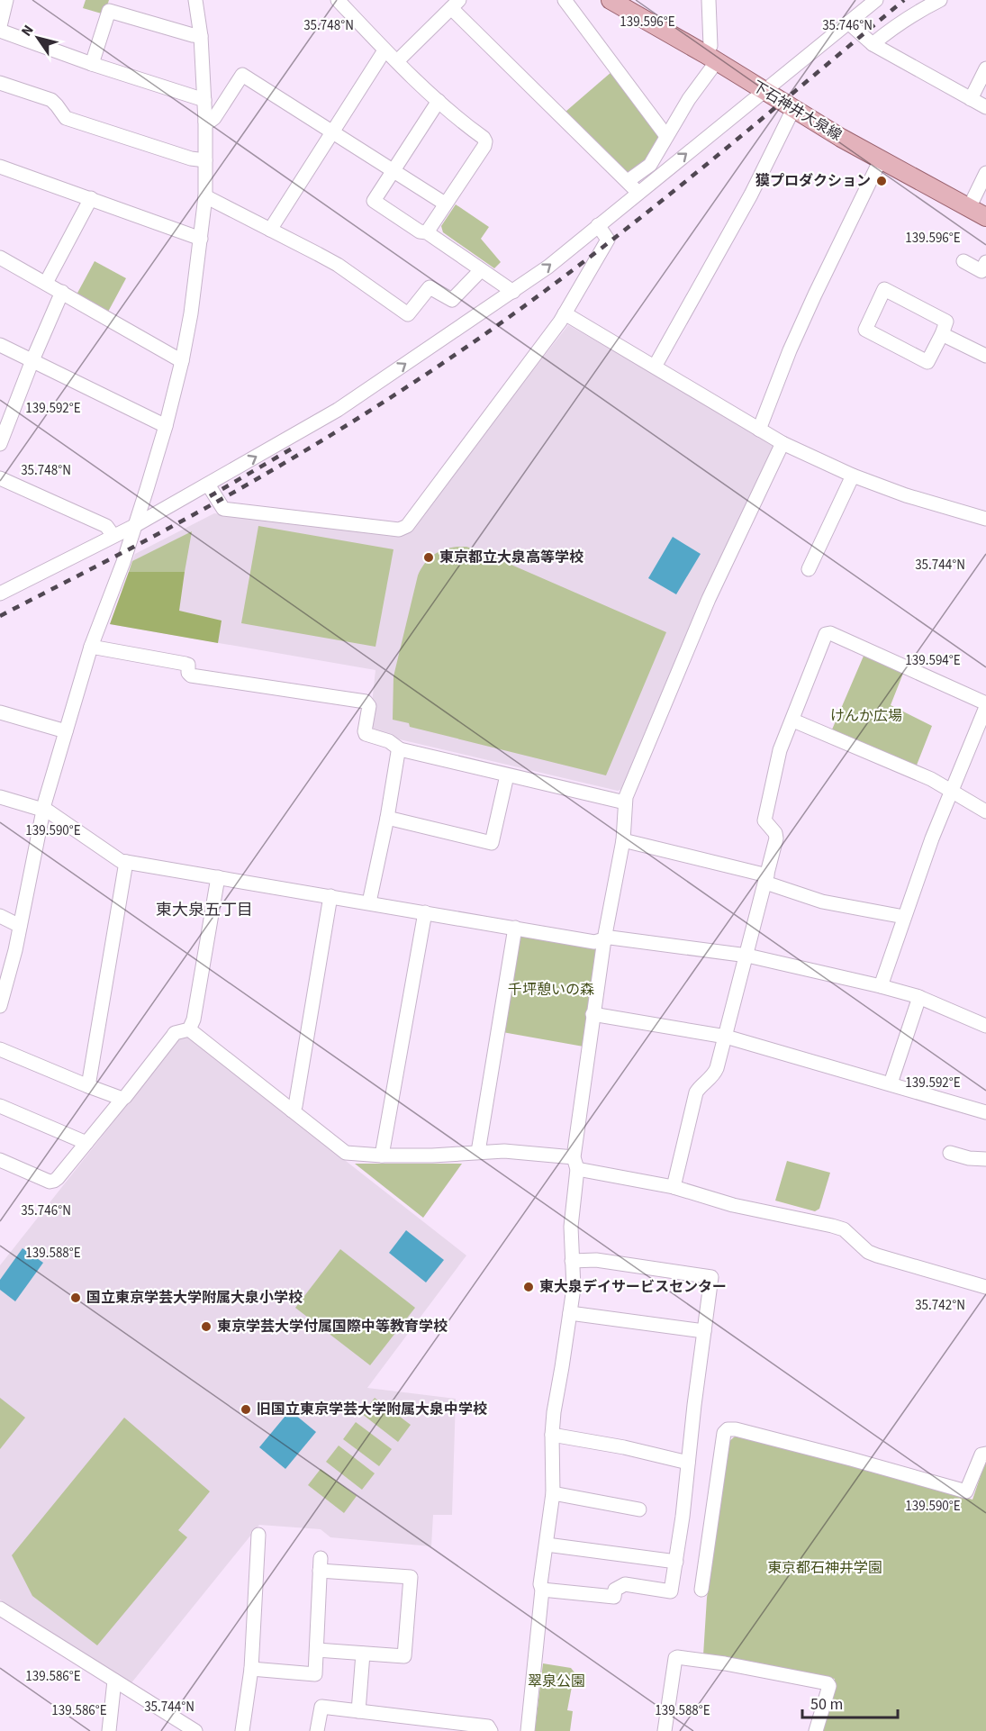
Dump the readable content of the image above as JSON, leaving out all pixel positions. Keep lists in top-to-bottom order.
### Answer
{
  "streets": {
    "main road": ["下石神井大泉線"]
  },
  "districts": ["東大泉五丁目"],
  "parks": [
    "けんか広場",
    "千坪憩いの森",
    "東京都石神井学園",
    "翠泉公園"
  ],
  "places": [
    "獏プロダクション",
    "東京都立大泉高等学校",
    "東大泉デイサービスセンター",
    "国立東京学芸大学附属大泉小学校",
    "東京学芸大学付属国際中等教育学校",
    "旧国立東京学芸大学附属大泉中学校"
  ],
  "scale_bar": "50 m",
  "north": "top left",
  "coordinates": [
    "139.596°E",
    "35.748°N",
    "35.746°N",
    "139.592°E",
    "35.744°N",
    "139.594°E",
    "139.590°E",
    "139.588°E",
    "35.742°N",
    "139.586°E"
  ]
}
